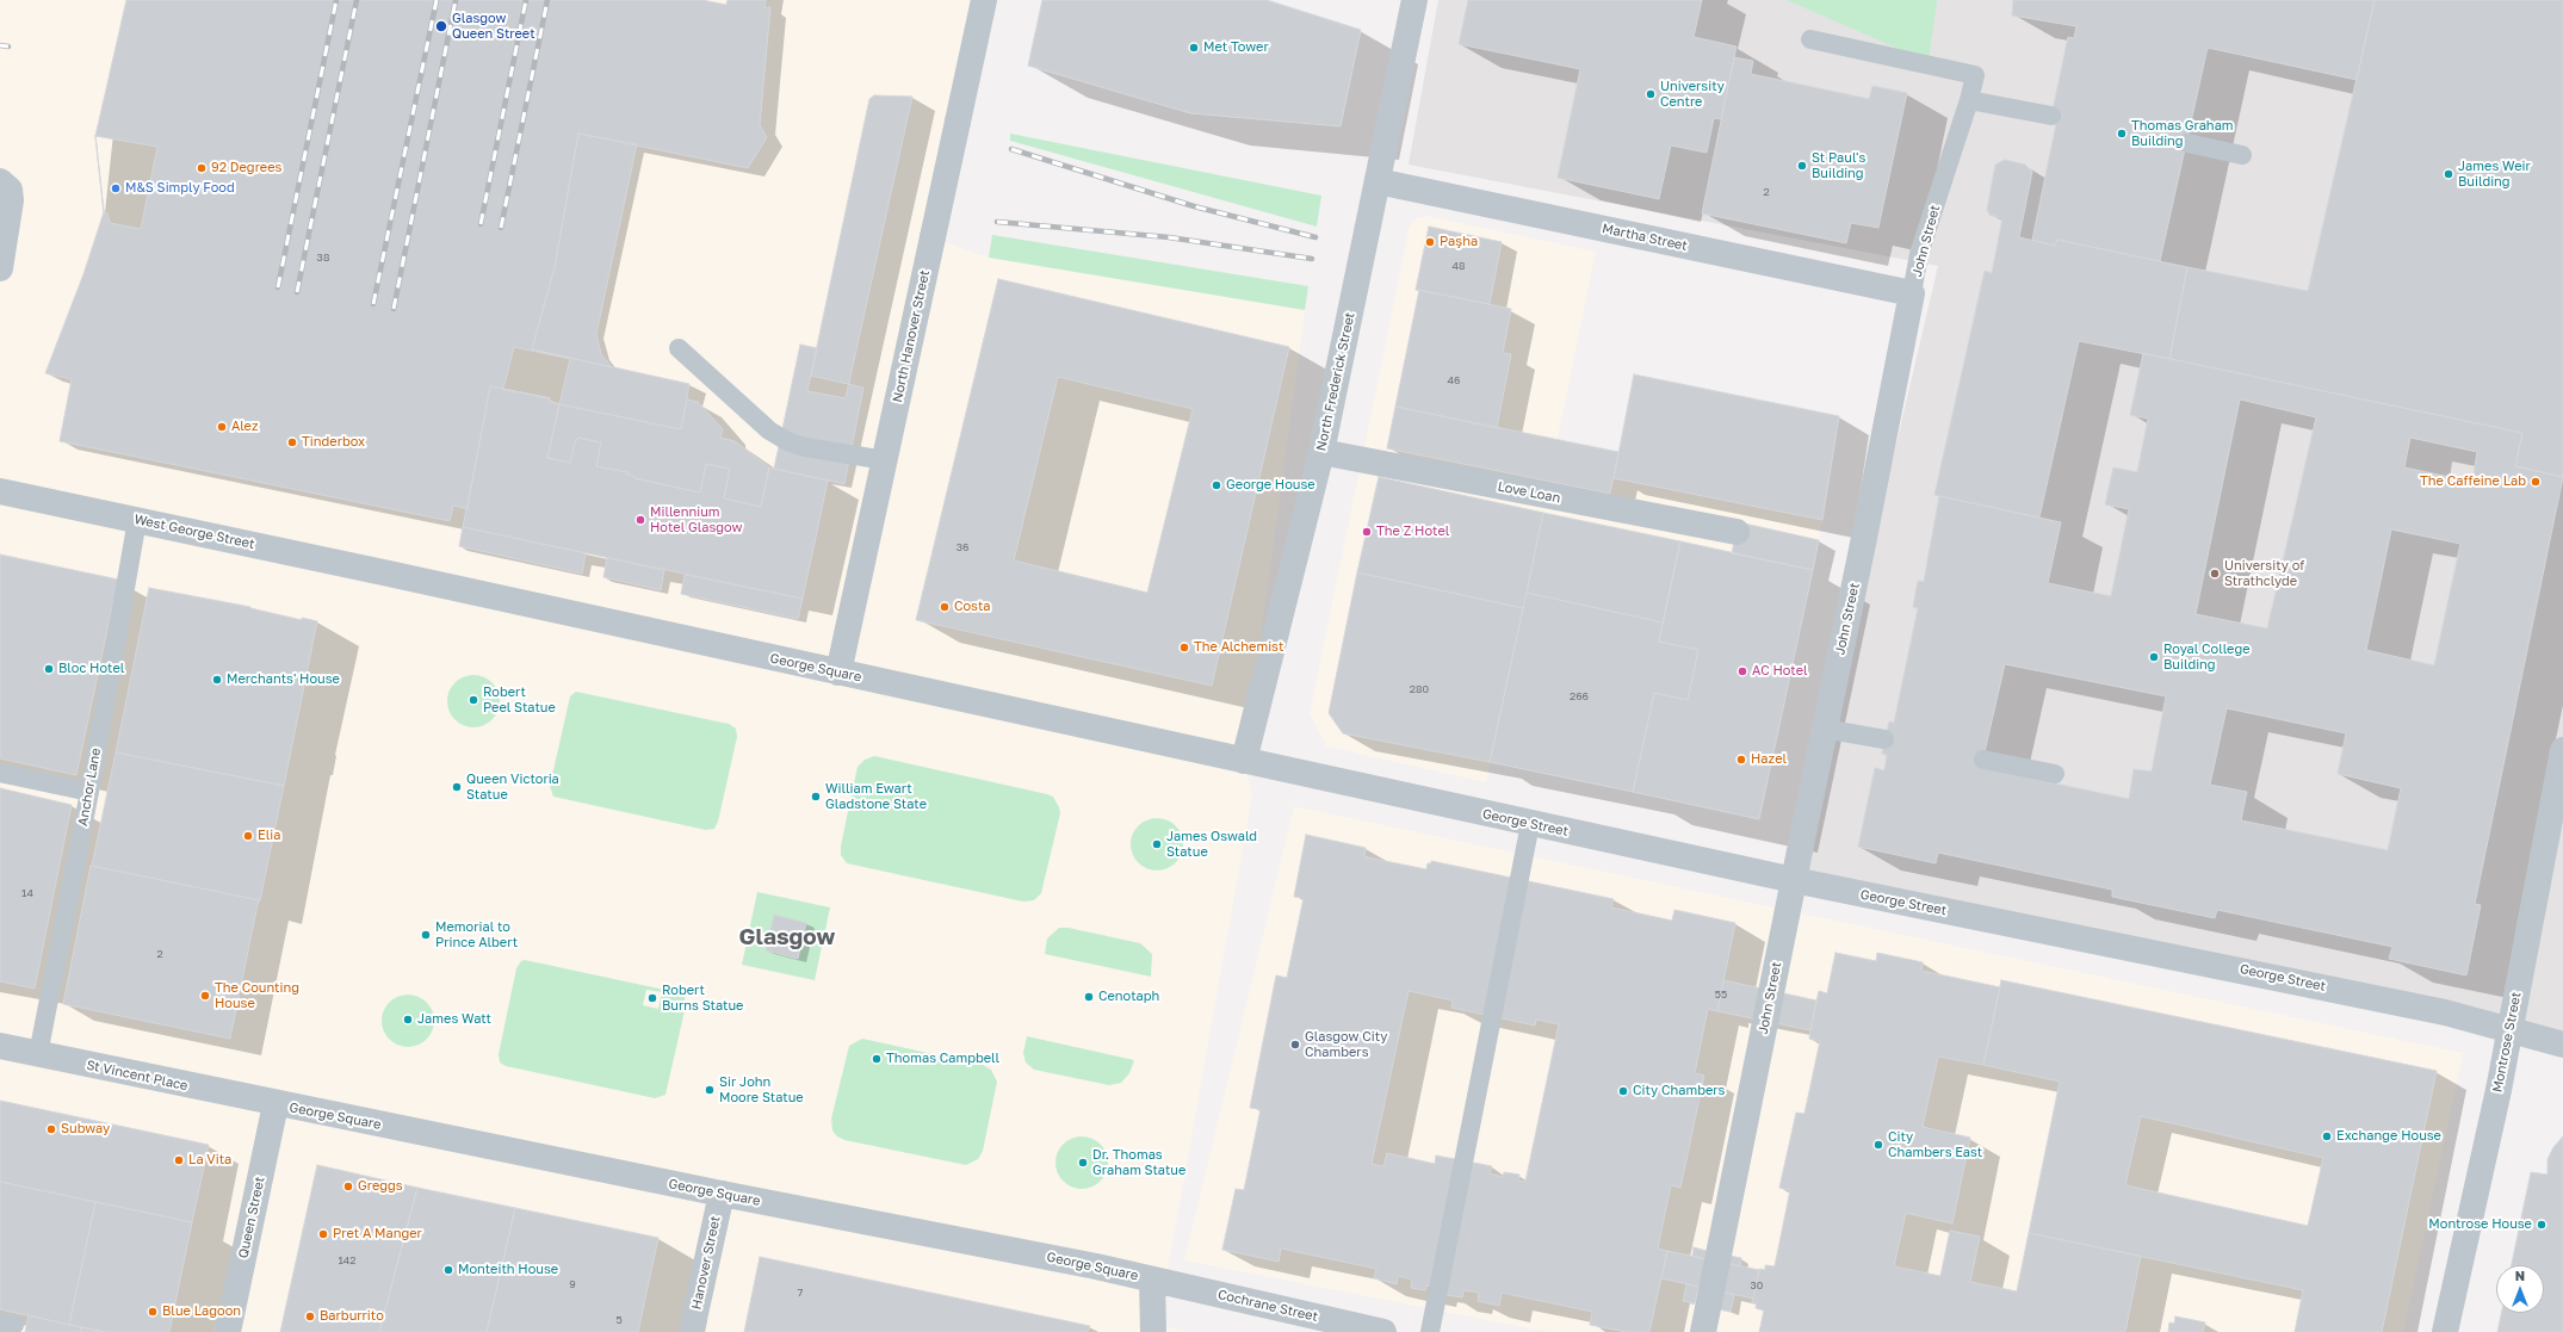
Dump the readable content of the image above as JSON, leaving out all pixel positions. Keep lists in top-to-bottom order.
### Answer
{
  "streets": {
    "street": [
      "Martha Street",
      "John Street",
      "North Hanover Street",
      "North Frederick Street",
      "Love Loan",
      "West George Street",
      "George Square",
      "George Street",
      "Montrose Street",
      "St Vincent Place",
      "Queen Street",
      "Hanover Street",
      "Cochrane Street"
    ],
    "lane": ["Anchor Lane"]
  },
  "crossings": [
    ["Martha Street", "John Street"],
    ["Martha Street", "North Frederick Street"],
    ["John Street", "George Street"],
    ["North Hanover Street", "George Square"],
    ["North Frederick Street", "Love Loan"],
    ["North Frederick Street", "George Square"],
    ["North Frederick Street", "George Street"],
    ["West George Street", "George Square"],
    ["West George Street", "Anchor Lane"],
    ["George Square", "George Street"],
    ["George Square", "St Vincent Place"],
    ["George Square", "Queen Street"],
    ["George Square", "Hanover Street"],
    ["George Square", "Cochrane Street"],
    ["Anchor Lane", "St Vincent Place"],
    ["George Street", "Montrose Street"],
    ["St Vincent Place", "Queen Street"]
  ],
  "districts": ["Glasgow"],
  "places": [
    "Glasgow Queen Street",
    "Met Tower",
    "University Centre",
    "Thomas Graham Building",
    "St Paul's Building",
    "92 Degrees",
    "James Weir Building",
    "M&S Simply Food",
    "Paşha",
    "Alez",
    "Tinderbox",
    "The Caffeine Lab",
    "George House",
    "Millennium Hotel Glasgow",
    "The Z Hotel",
    "University of Strathclyde",
    "Costa",
    "The Alchemist",
    "Royal College Building",
    "Bloc Hotel",
    "AC Hotel",
    "Merchants' House",
    "Robert Peel Statue",
    "Hazel",
    "Queen Victoria Statue",
    "William Ewart Gladstone State",
    "Elia",
    "James Oswald Statue",
    "Memorial to Prince Albert",
    "The Counting House",
    "Cenotaph",
    "Robert Burns Statue",
    "James Watt",
    "Glasgow City Chambers",
    "Thomas Campbell",
    "Sir John Moore Statue",
    "City Chambers",
    "Subway",
    "Exchange House",
    "City Chambers East",
    "La Vita",
    "Dr. Thomas Graham Statue",
    "Greggs",
    "Montrose House",
    "Pret A Manger",
    "Monteith House",
    "Blue Lagoon",
    "Barburrito"
  ],
  "house_numbers": [
    "2",
    "38",
    "48",
    "46",
    "36",
    "280",
    "266",
    "14",
    "2",
    "55",
    "142",
    "9",
    "30",
    "7",
    "5"
  ],
  "north": "top"
}
